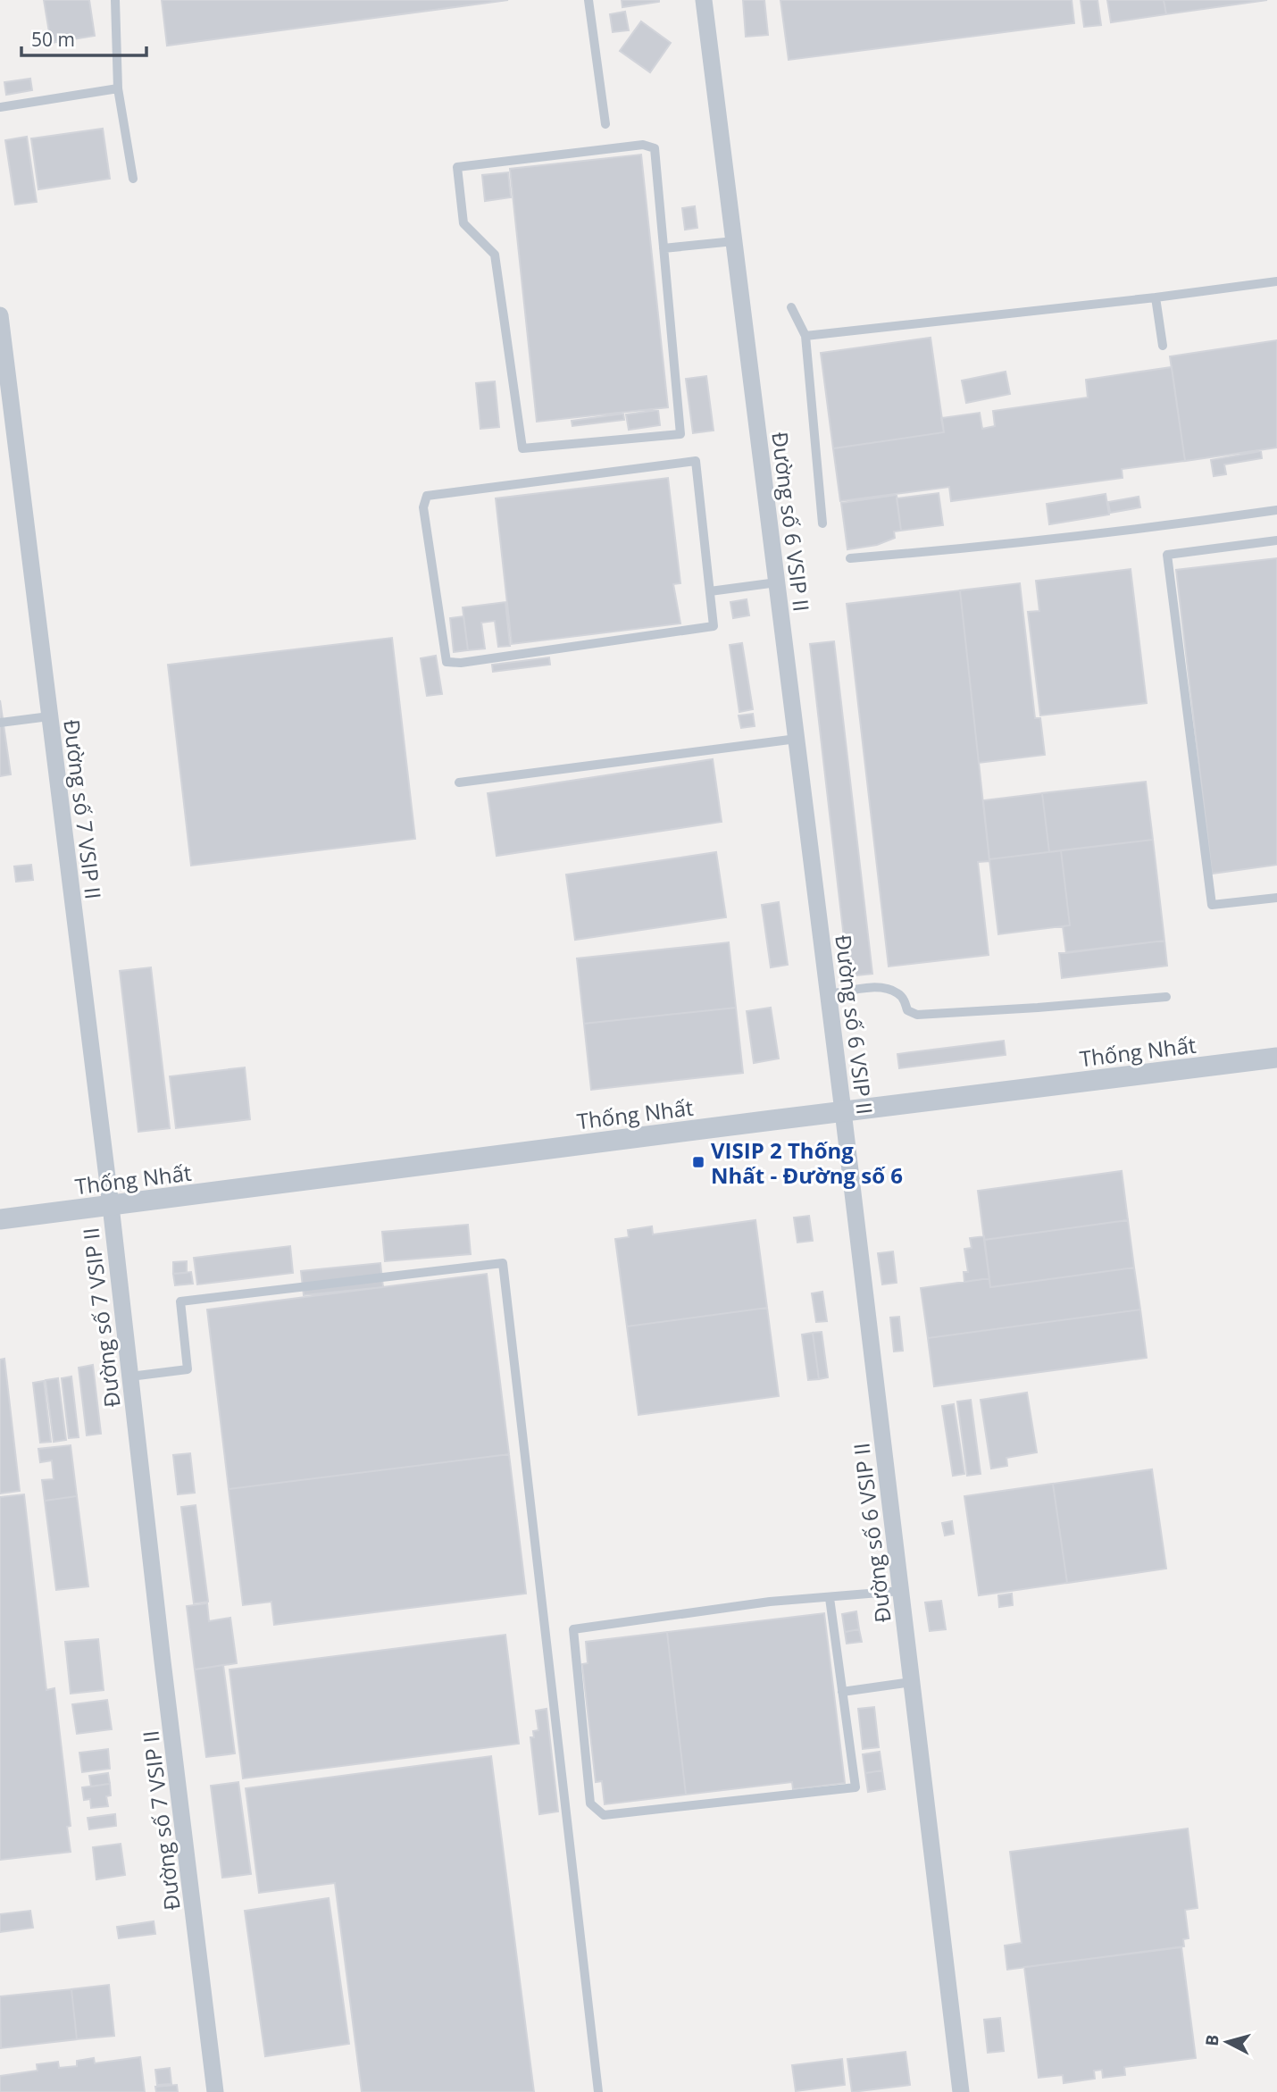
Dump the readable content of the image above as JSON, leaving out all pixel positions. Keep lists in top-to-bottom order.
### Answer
{
  "streets": {
    "street": ["Đường số 6 VSIP II", "Đường số 7 VSIP II", "Thống Nhất"]
  },
  "crossings": [
    ["Đường số 6 VSIP II", "Thống Nhất"],
    ["Đường số 7 VSIP II", "Thống Nhất"]
  ],
  "places": {
    "transit": ["VISIP 2 Thống Nhất - Đường số 6"]
  },
  "scale_bar": "50 m",
  "north": "left"
}
